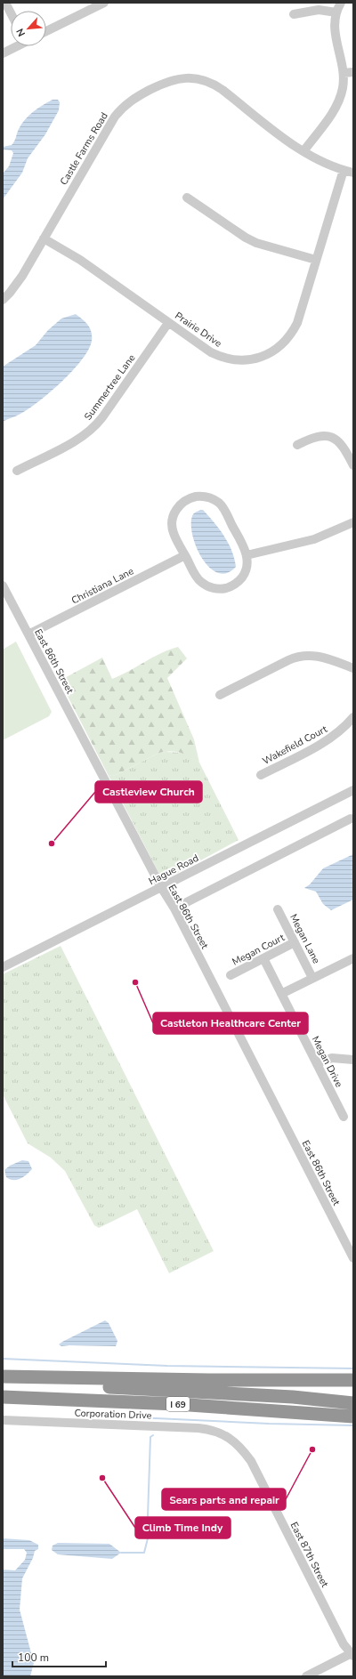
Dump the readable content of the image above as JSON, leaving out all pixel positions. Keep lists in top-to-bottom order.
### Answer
{
  "streets": {
    "highway": ["I 69"],
    "street": [
      "Castle Farms Road",
      "Prairie Drive",
      "Summertree Lane",
      "Christiana Lane",
      "East 86th Street",
      "Wakefield Court",
      "Hague Road",
      "Megan Lane",
      "Megan Court",
      "Megan Drive",
      "Corporation Drive",
      "East 87th Street"
    ]
  },
  "crossings": [
    ["Castle Farms Road", "Prairie Drive"],
    ["Prairie Drive", "Summertree Lane"],
    ["Christiana Lane", "East 86th Street"],
    ["East 86th Street", "Hague Road"],
    ["Megan Lane", "Megan Court"],
    ["Megan Court", "Megan Drive"],
    ["Corporation Drive", "East 87th Street"]
  ],
  "places": [
    "Castleview Church",
    "Castleton Healthcare Center",
    "Sears parts and repair",
    "Climb Time Indy"
  ],
  "scale_bar": "100 m",
  "north": "bottom left"
}
